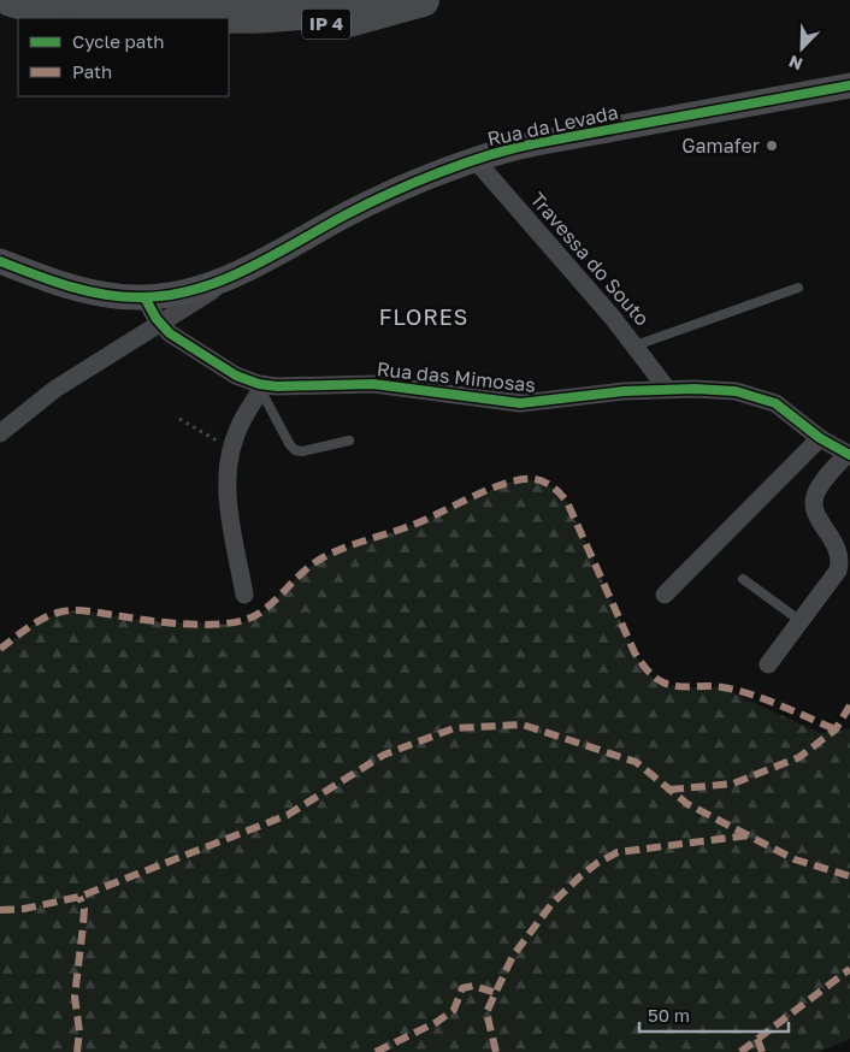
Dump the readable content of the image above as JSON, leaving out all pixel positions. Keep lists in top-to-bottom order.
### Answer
{
  "streets": {
    "highway": ["IP 4"],
    "street": ["Rua da Levada", "Travessa do Souto", "Rua das Mimosas"]
  },
  "crossings": [
    ["Rua da Levada", "Travessa do Souto"],
    ["Rua da Levada", "Rua das Mimosas"],
    ["Travessa do Souto", "Rua das Mimosas"]
  ],
  "districts": ["FLORES"],
  "places": ["Gamafer"],
  "legend": ["Cycle path", "Path"],
  "scale_bar": "50 m",
  "north": "bottom left"
}
